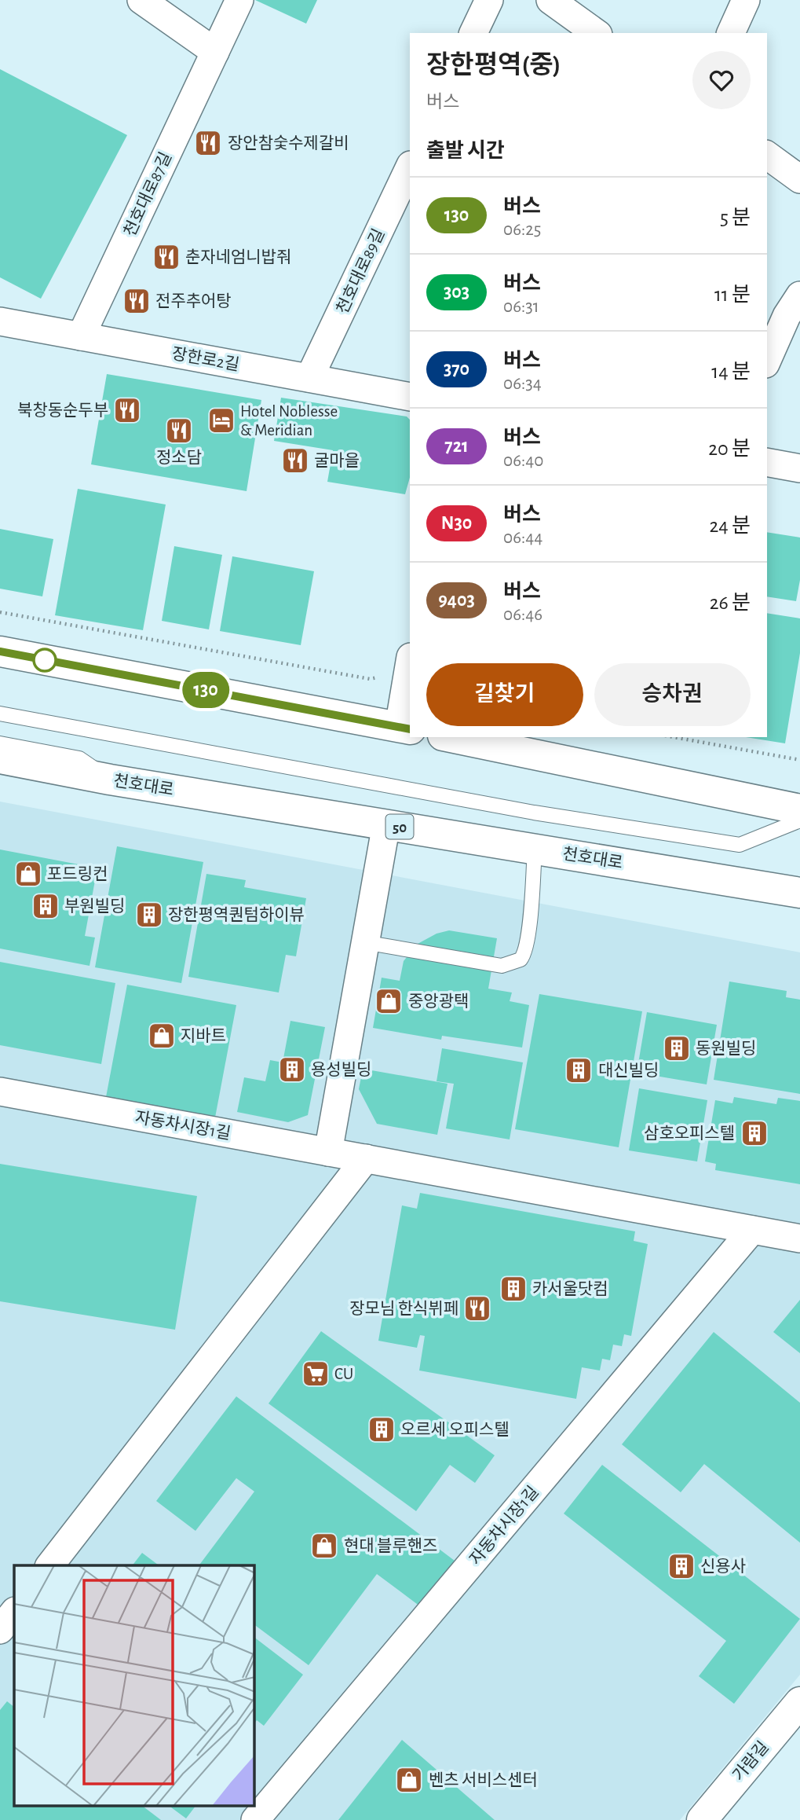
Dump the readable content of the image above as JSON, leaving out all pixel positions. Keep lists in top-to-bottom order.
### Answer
{
  "streets": {
    "main road": ["천호대로", "50", "가람길"],
    "street": [
      "천호대로87길",
      "천호대로89길",
      "장한로2길",
      "자동차시장1길"
    ]
  },
  "crossings": [
    ["천호대로87길", "장한로2길"],
    ["천호대로89길", "장한로2길"]
  ],
  "places": {
    "restaurant": [
      "장안참숯수제갈비",
      "춘자네엄니밥줘",
      "전주추어탕",
      "북창동순두부",
      "정소담",
      "굴마을",
      "장모님 한식뷔페"
    ],
    "hotel": ["Hotel Noblesse & Meridian"],
    "shop": [
      "포드링컨",
      "중앙광택",
      "지바트",
      "현대 블루핸즈",
      "벤츠 서비스센터"
    ],
    "building": [
      "부원빌딩",
      "장한평역퀀텀하이뷰",
      "동원빌딩",
      "용성빌딩",
      "대신빌딩",
      "삼호오피스텔",
      "카서울닷컴",
      "오르세 오피스텔",
      "신용사"
    ],
    "supermarket": ["CU"]
  },
  "lines": ["bus line 130"],
  "page": {
    "on_map": "130",
    "heading": [
      ["장한평역(중)", "버스"],
      "출발 시간"
    ],
    "list": [
      {
        "mark": "130",
        "name": "버스",
        "note": "06:25",
        "value": "5 분"
      },
      {
        "mark": "303",
        "name": "버스",
        "note": "06:31",
        "value": "11 분"
      },
      {
        "mark": "370",
        "name": "버스",
        "note": "06:34",
        "value": "14 분"
      },
      {
        "mark": "721",
        "name": "버스",
        "note": "06:40",
        "value": "20 분"
      },
      {
        "mark": "N30",
        "name": "버스",
        "note": "06:44",
        "value": "24 분"
      },
      {
        "mark": "9403",
        "name": "버스",
        "note": "06:46",
        "value": "26 분"
      }
    ],
    "buttons": ["길찾기", "승차권"]
  }
}
